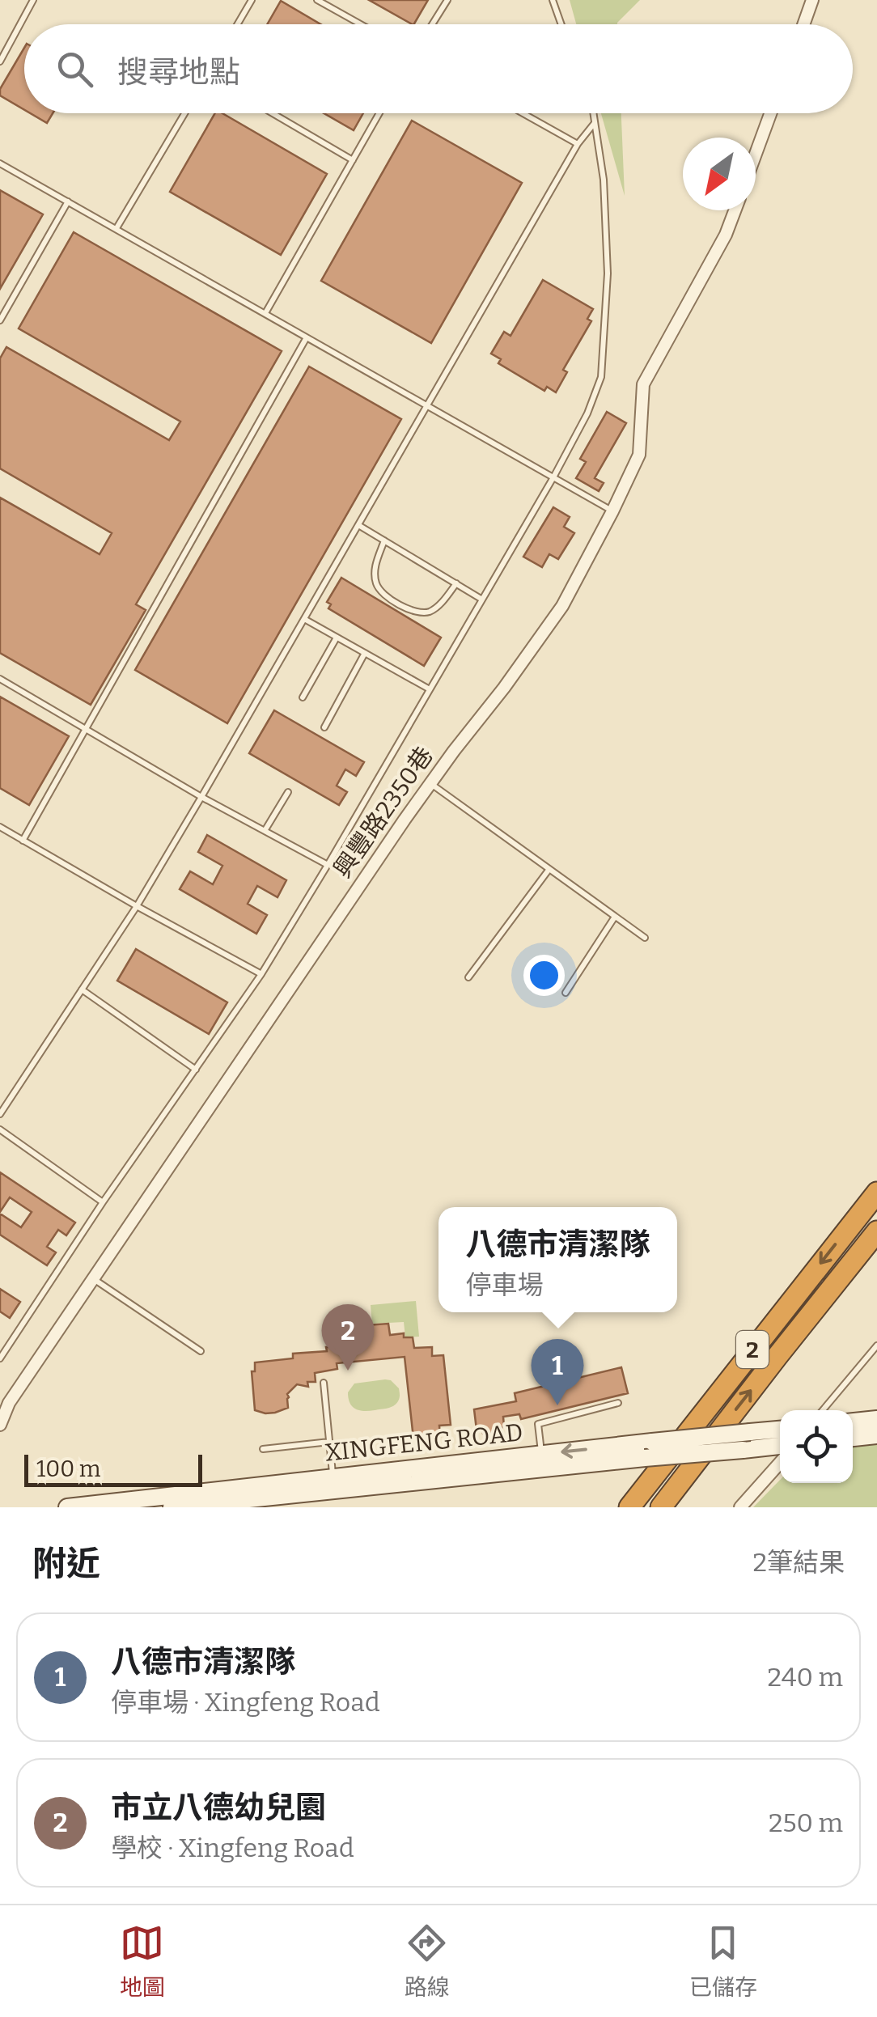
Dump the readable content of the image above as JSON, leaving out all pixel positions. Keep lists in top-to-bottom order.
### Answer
{
  "streets": {
    "highway": ["2"],
    "main road": ["XINGFENG ROAD"],
    "street": ["興豐路2350巷"]
  },
  "scale_bar": "100 m",
  "north": "bottom left",
  "page": {
    "search": "搜尋地點",
    "popup": ["八德市清潔隊", "停車場"],
    "pins": ["2", "1"],
    "scale": "100 m",
    "heading": ["附近", "2筆結果"],
    "list": [
      {
        "mark": "1",
        "name": "八德市清潔隊",
        "note": "停車場 · Xingfeng Road",
        "value": "240 m"
      },
      {
        "mark": "2",
        "name": "市立八德幼兒園",
        "note": "學校 · Xingfeng Road",
        "value": "250 m"
      }
    ],
    "nav": ["地圖", "路線", "已儲存"]
  }
}
